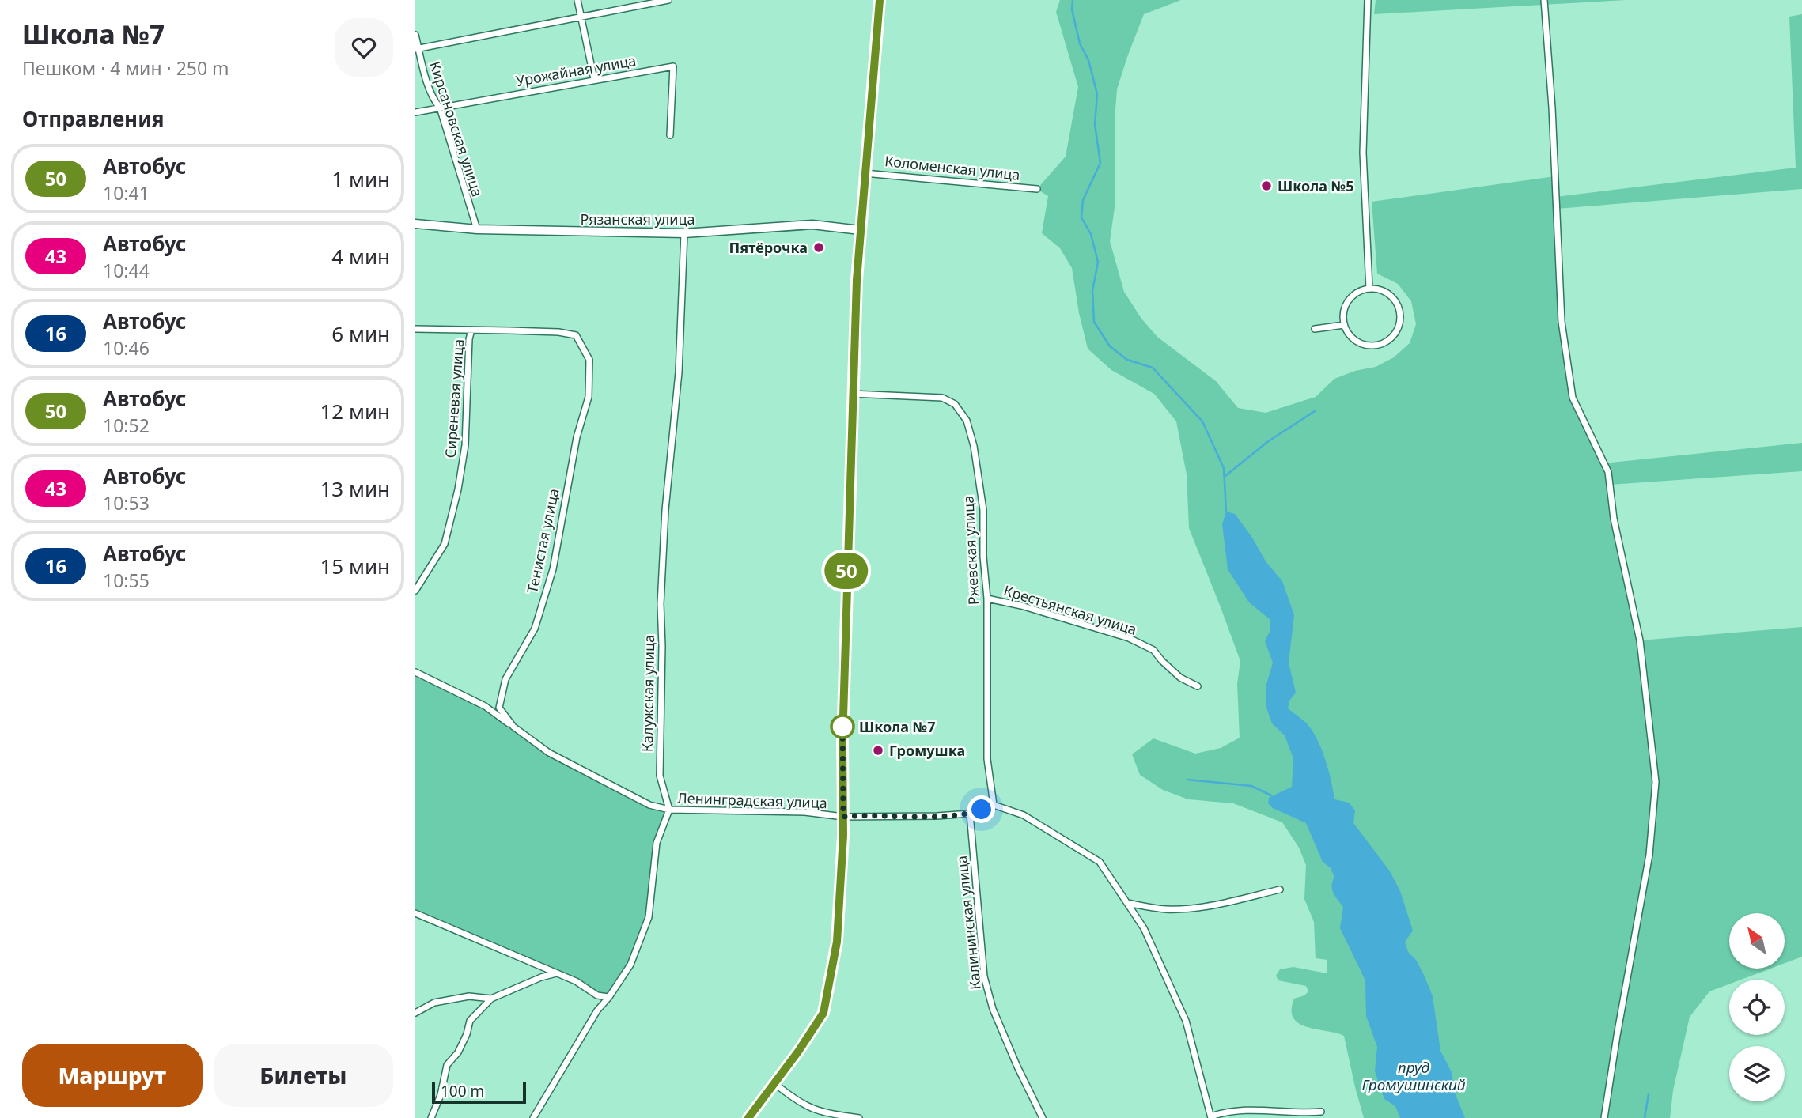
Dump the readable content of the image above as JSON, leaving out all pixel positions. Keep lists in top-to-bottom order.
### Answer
{
  "streets": {
    "street": [
      "Урожайная улица",
      "Кирсановская улица",
      "Коломенская улица",
      "Рязанская улица",
      "Сиреневая улица",
      "Тенистая улица",
      "Ржевская улица",
      "Крестьянская улица",
      "Калужская улица",
      "Ленинградская улица",
      "Калининская улица"
    ]
  },
  "crossings": [
    ["Урожайная улица", "Кирсановская улица"],
    ["Кирсановская улица", "Рязанская улица"],
    ["Рязанская улица", "Калужская улица"],
    ["Сиреневая улица", "Тенистая улица"],
    ["Тенистая улица", "Калужская улица"],
    ["Тенистая улица", "Ленинградская улица"],
    ["Ржевская улица", "Крестьянская улица"],
    ["Ржевская улица", "Ленинградская улица"],
    ["Калужская улица", "Ленинградская улица"],
    ["Ленинградская улица", "Калининская улица"]
  ],
  "water": ["пруд Громушинский"],
  "places": [
    "Школа №5",
    "Пятёрочка",
    "Школа №7",
    "Громушка"
  ],
  "lines": ["bus line 50"],
  "scale_bar": "100 m",
  "north": "top left",
  "page": {
    "heading": [
      ["Школа №7", "Пешком · 4 мин · 250 m"],
      "Отправления"
    ],
    "on_map": "50",
    "list": [
      {
        "mark": "50",
        "name": "Автобус",
        "note": "10:41",
        "value": "1 мин"
      },
      {
        "mark": "43",
        "name": "Автобус",
        "note": "10:44",
        "value": "4 мин"
      },
      {
        "mark": "16",
        "name": "Автобус",
        "note": "10:46",
        "value": "6 мин"
      },
      {
        "mark": "50",
        "name": "Автобус",
        "note": "10:52",
        "value": "12 мин"
      },
      {
        "mark": "43",
        "name": "Автобус",
        "note": "10:53",
        "value": "13 мин"
      },
      {
        "mark": "16",
        "name": "Автобус",
        "note": "10:55",
        "value": "15 мин"
      }
    ],
    "buttons": ["Маршрут", "Билеты"],
    "scale": "100 m"
  }
}
